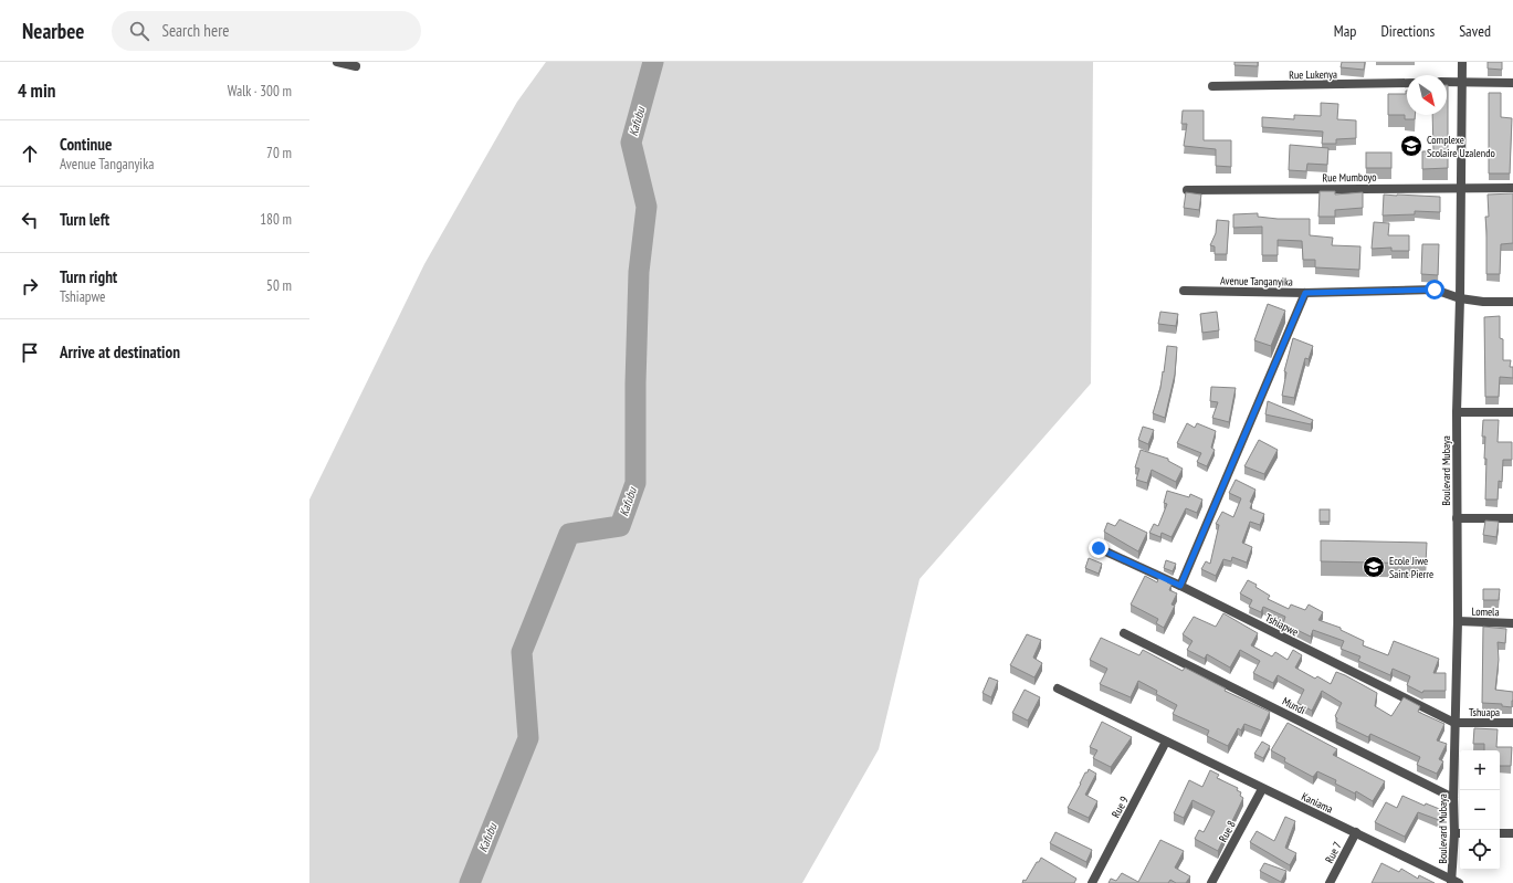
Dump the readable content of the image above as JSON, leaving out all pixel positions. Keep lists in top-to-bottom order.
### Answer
{
  "streets": {
    "street": [
      "Rue Lukenya",
      "Rue Mumboyo",
      "Avenue Tanganyika",
      "Boulevard Mubaya",
      "Lomela",
      "Tshiapwe",
      "Mundi",
      "Tshuapa",
      "Kaniama",
      "Rue 9",
      "Rue 8",
      "Rue 7"
    ]
  },
  "crossings": [
    ["Rue Mumboyo", "Boulevard Mubaya"],
    ["Avenue Tanganyika", "Boulevard Mubaya"],
    ["Boulevard Mubaya", "Lomela"],
    ["Boulevard Mubaya", "Tshiapwe"],
    ["Boulevard Mubaya", "Mundi"],
    ["Boulevard Mubaya", "Tshuapa"],
    ["Boulevard Mubaya", "Kaniama"],
    ["Tshiapwe", "Tshuapa"],
    ["Kaniama", "Rue 9"],
    ["Kaniama", "Rue 8"],
    ["Kaniama", "Rue 7"]
  ],
  "water": ["Kafubu"],
  "places": {
    "school or university": ["Complexe Scolaire Uzalendo", "Ecole Jiwe Saint Pierre"]
  },
  "north": "bottom right",
  "page": {
    "header": "Nearbee",
    "search": "Search here",
    "nav": ["Map", "Directions", "Saved"],
    "heading": ["4 min", "Walk · 300 m"],
    "list": [
      ["Continue", "Avenue Tanganyika", "70 m"],
      ["Turn left", "180 m"],
      ["Turn right", "Tshiapwe", "50 m"],
      "Arrive at destination"
    ],
    "map_buttons": ["+", "−"]
  }
}
